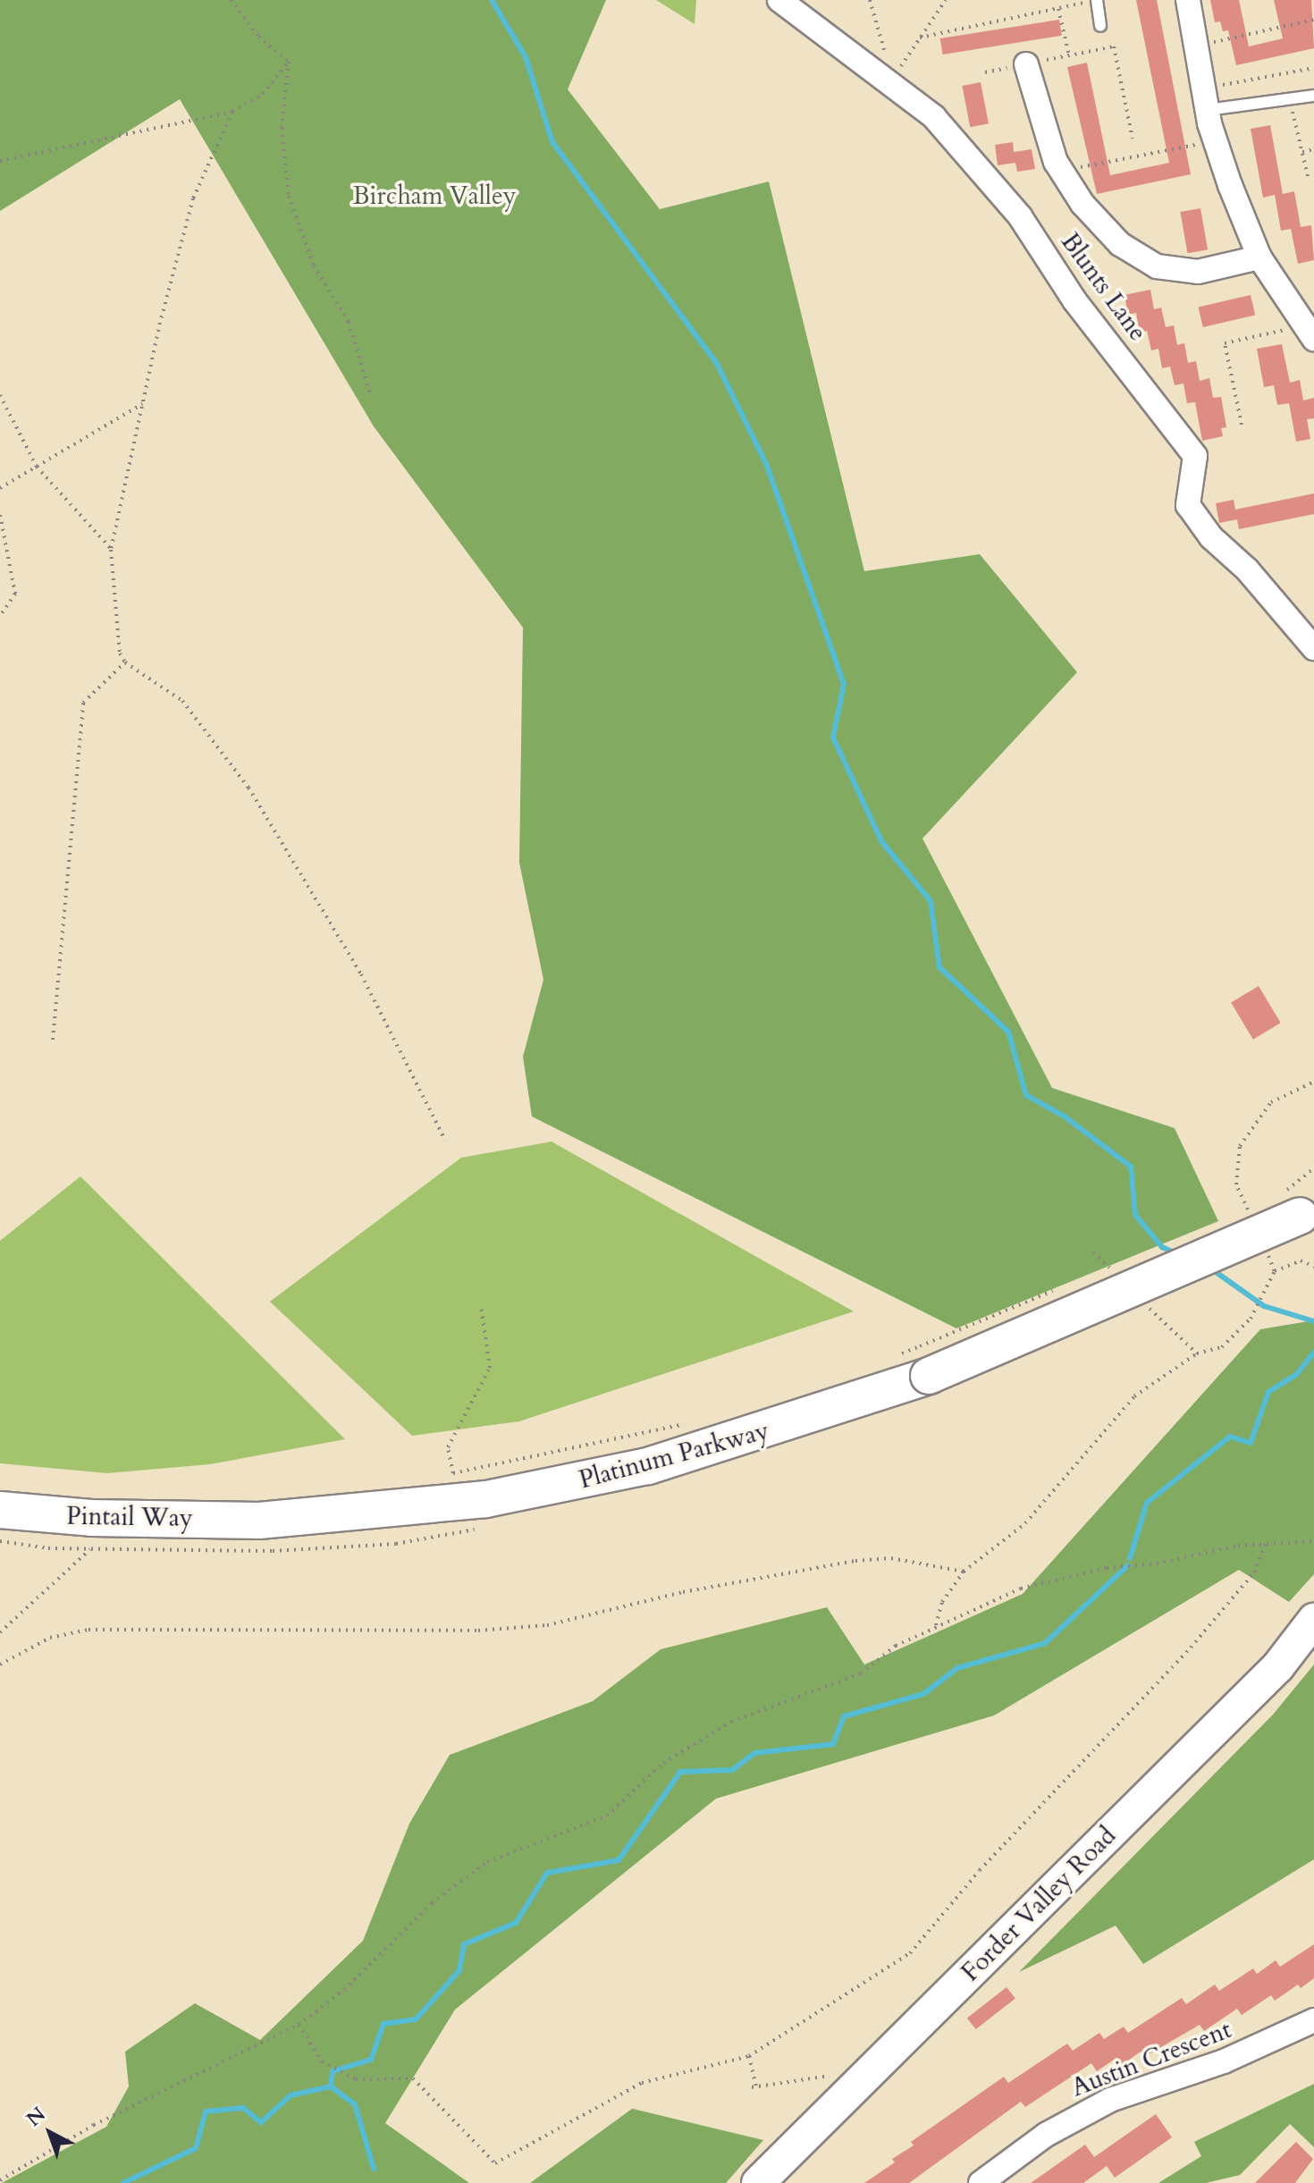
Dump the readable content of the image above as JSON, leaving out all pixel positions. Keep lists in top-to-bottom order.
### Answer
{
  "streets": {
    "main road": ["Platinum Parkway", "Pintail Way", "Forder Valley Road"],
    "street": ["Blunts Lane", "Austin Crescent"]
  },
  "crossings": [
    ["Platinum Parkway", "Pintail Way"]
  ],
  "parks": ["Bircham Valley"],
  "north": "top left"
}
